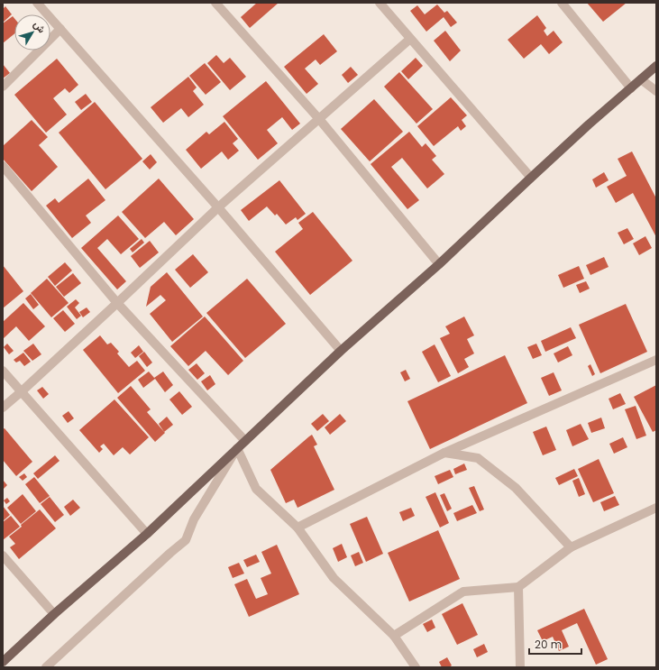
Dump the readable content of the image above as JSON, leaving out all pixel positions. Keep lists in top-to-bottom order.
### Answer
{
  "scale_bar": "20 m",
  "north": "top right"
}
